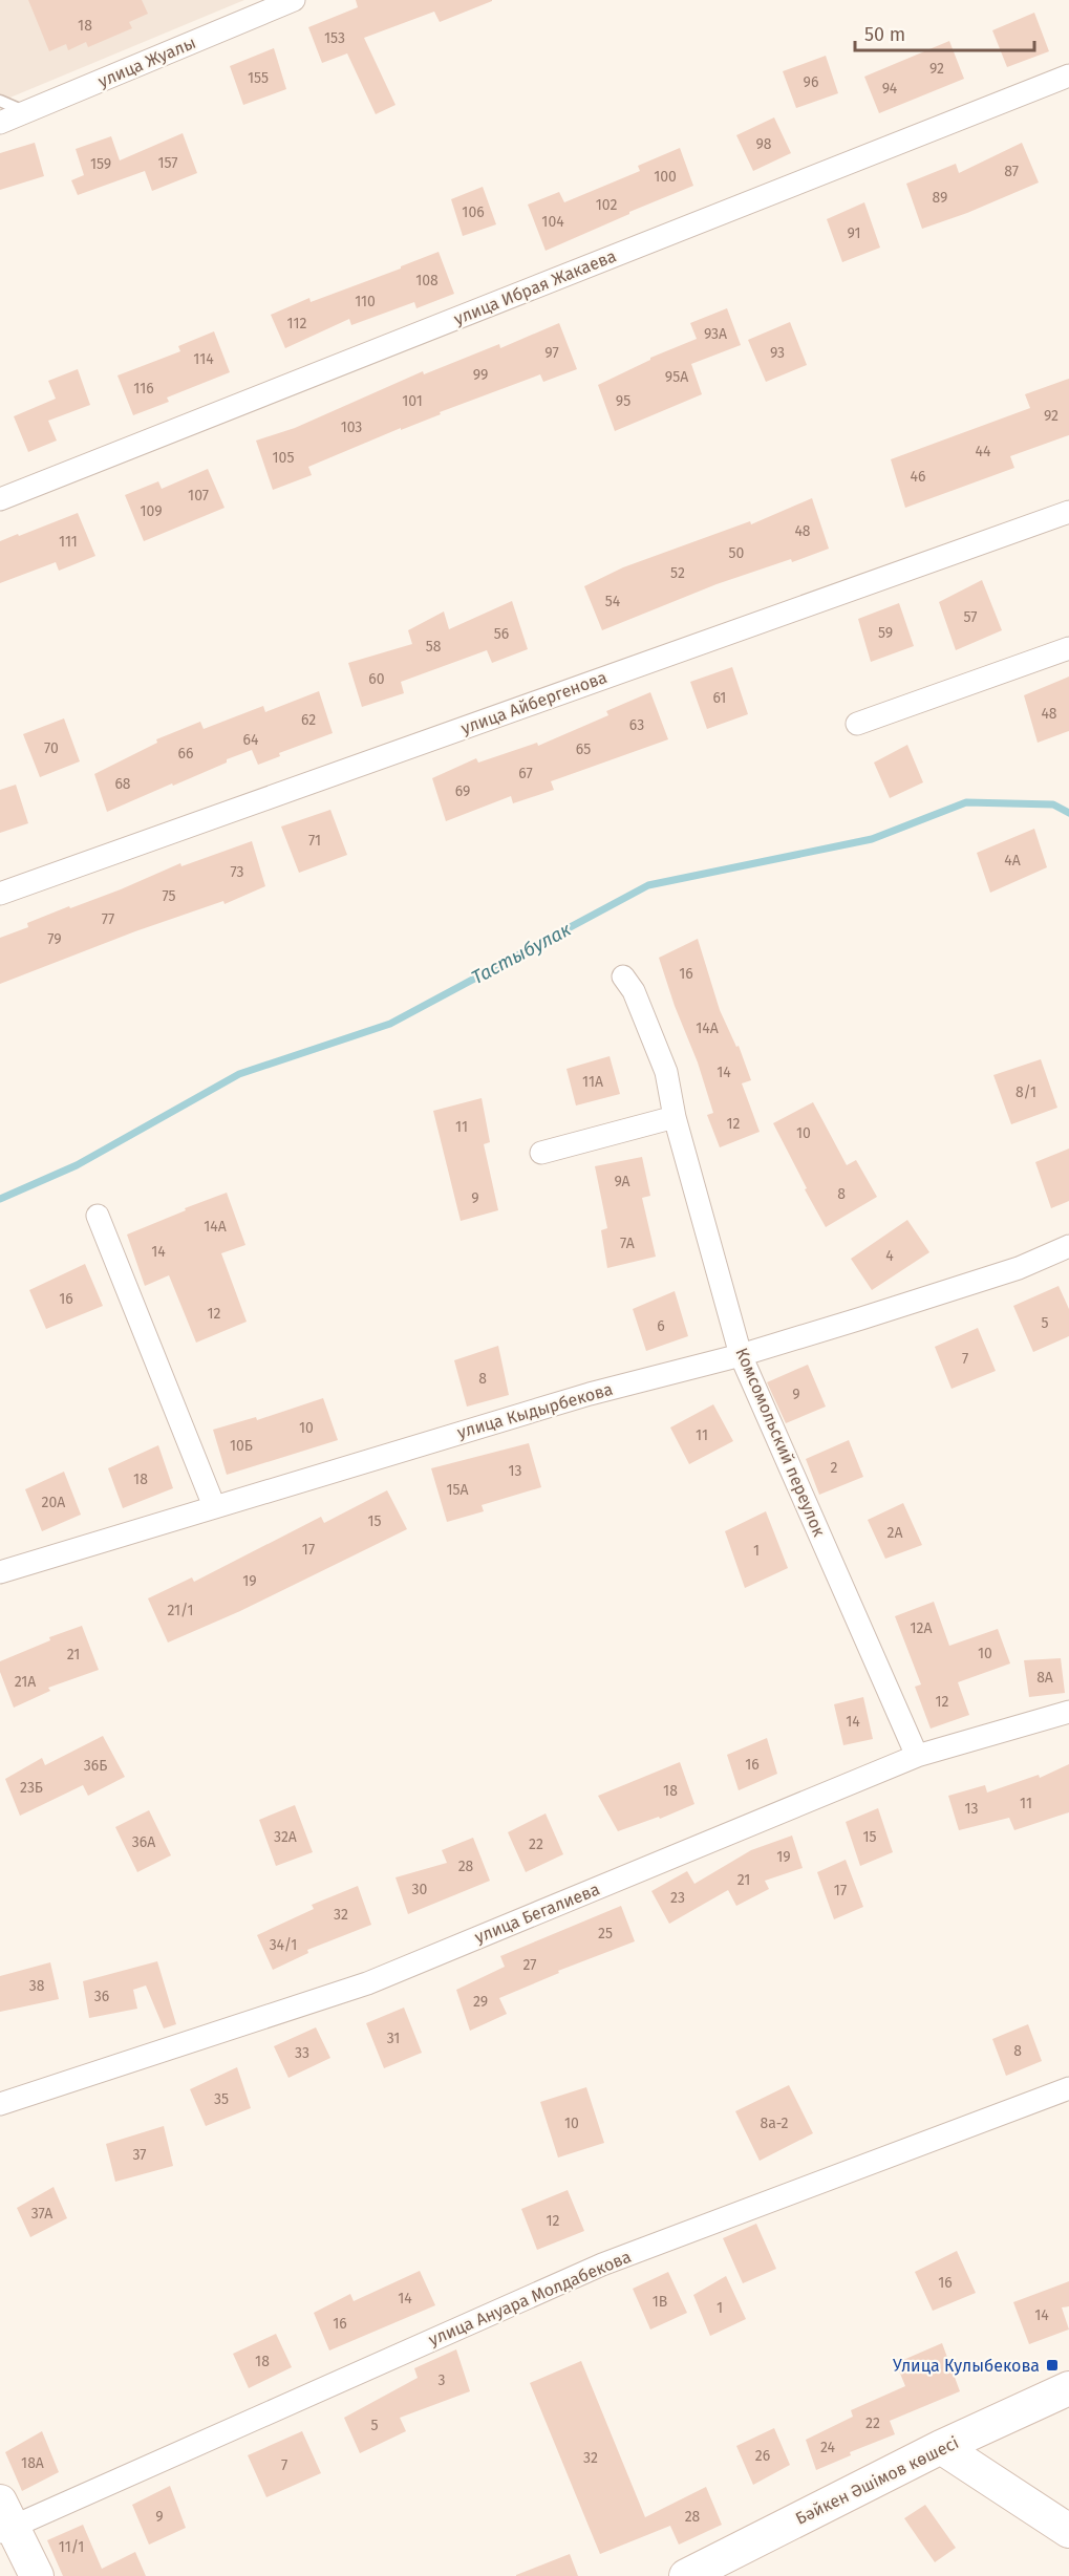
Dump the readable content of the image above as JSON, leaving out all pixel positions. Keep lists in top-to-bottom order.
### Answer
{
  "streets": {
    "main road": ["Бәйкен Әшімов көшесі"],
    "street": [
      "улица Жуалы",
      "улица Ибрая Жакаева",
      "улица Айбергенова",
      "улица Кыдырбекова",
      "Комсомольский переулок",
      "улица Бегалиева",
      "улица Ануара Молдабекова"
    ]
  },
  "crossings": [
    ["улица Кыдырбекова", "Комсомольский переулок"],
    ["Комсомольский переулок", "улица Бегалиева"]
  ],
  "water": ["Тастыбулак"],
  "places": {
    "transit": ["Улица Кулыбекова"]
  },
  "house_numbers": [
    "18",
    "153",
    "92",
    "155",
    "96",
    "94",
    "98",
    "157",
    "159",
    "87",
    "100",
    "89",
    "102",
    "106",
    "104",
    "91",
    "108",
    "110",
    "112",
    "93А",
    "97",
    "93",
    "114",
    "99",
    "95А",
    "116",
    "101",
    "95",
    "92",
    "103",
    "44",
    "105",
    "46",
    "107",
    "109",
    "48",
    "111",
    "50",
    "52",
    "54",
    "57",
    "59",
    "56",
    "58",
    "60",
    "61",
    "48",
    "62",
    "63",
    "64",
    "70",
    "65",
    "66",
    "67",
    "68",
    "69",
    "71",
    "4А",
    "73",
    "75",
    "77",
    "79",
    "16",
    "14А",
    "14",
    "11А",
    "8/1",
    "12",
    "11",
    "10",
    "9А",
    "8",
    "9",
    "14А",
    "7А",
    "14",
    "4",
    "16",
    "12",
    "5",
    "6",
    "7",
    "8",
    "9",
    "10",
    "11",
    "10Б",
    "2",
    "13",
    "18",
    "15А",
    "20А",
    "15",
    "2А",
    "17",
    "1",
    "19",
    "21/1",
    "12А",
    "10",
    "21",
    "8А",
    "21А",
    "12",
    "14",
    "16",
    "36Б",
    "23Б",
    "18",
    "11",
    "13",
    "32А",
    "15",
    "36А",
    "22",
    "19",
    "28",
    "21",
    "30",
    "17",
    "23",
    "32",
    "25",
    "34/1",
    "27",
    "38",
    "36",
    "29",
    "31",
    "8",
    "33",
    "35",
    "10",
    "8а-2",
    "37",
    "37А",
    "12",
    "16",
    "14",
    "1В",
    "1",
    "14",
    "16",
    "18",
    "3",
    "22",
    "5",
    "24",
    "26",
    "32",
    "18А",
    "7",
    "9",
    "28",
    "11/1"
  ],
  "scale_bar": "50 m"
}
